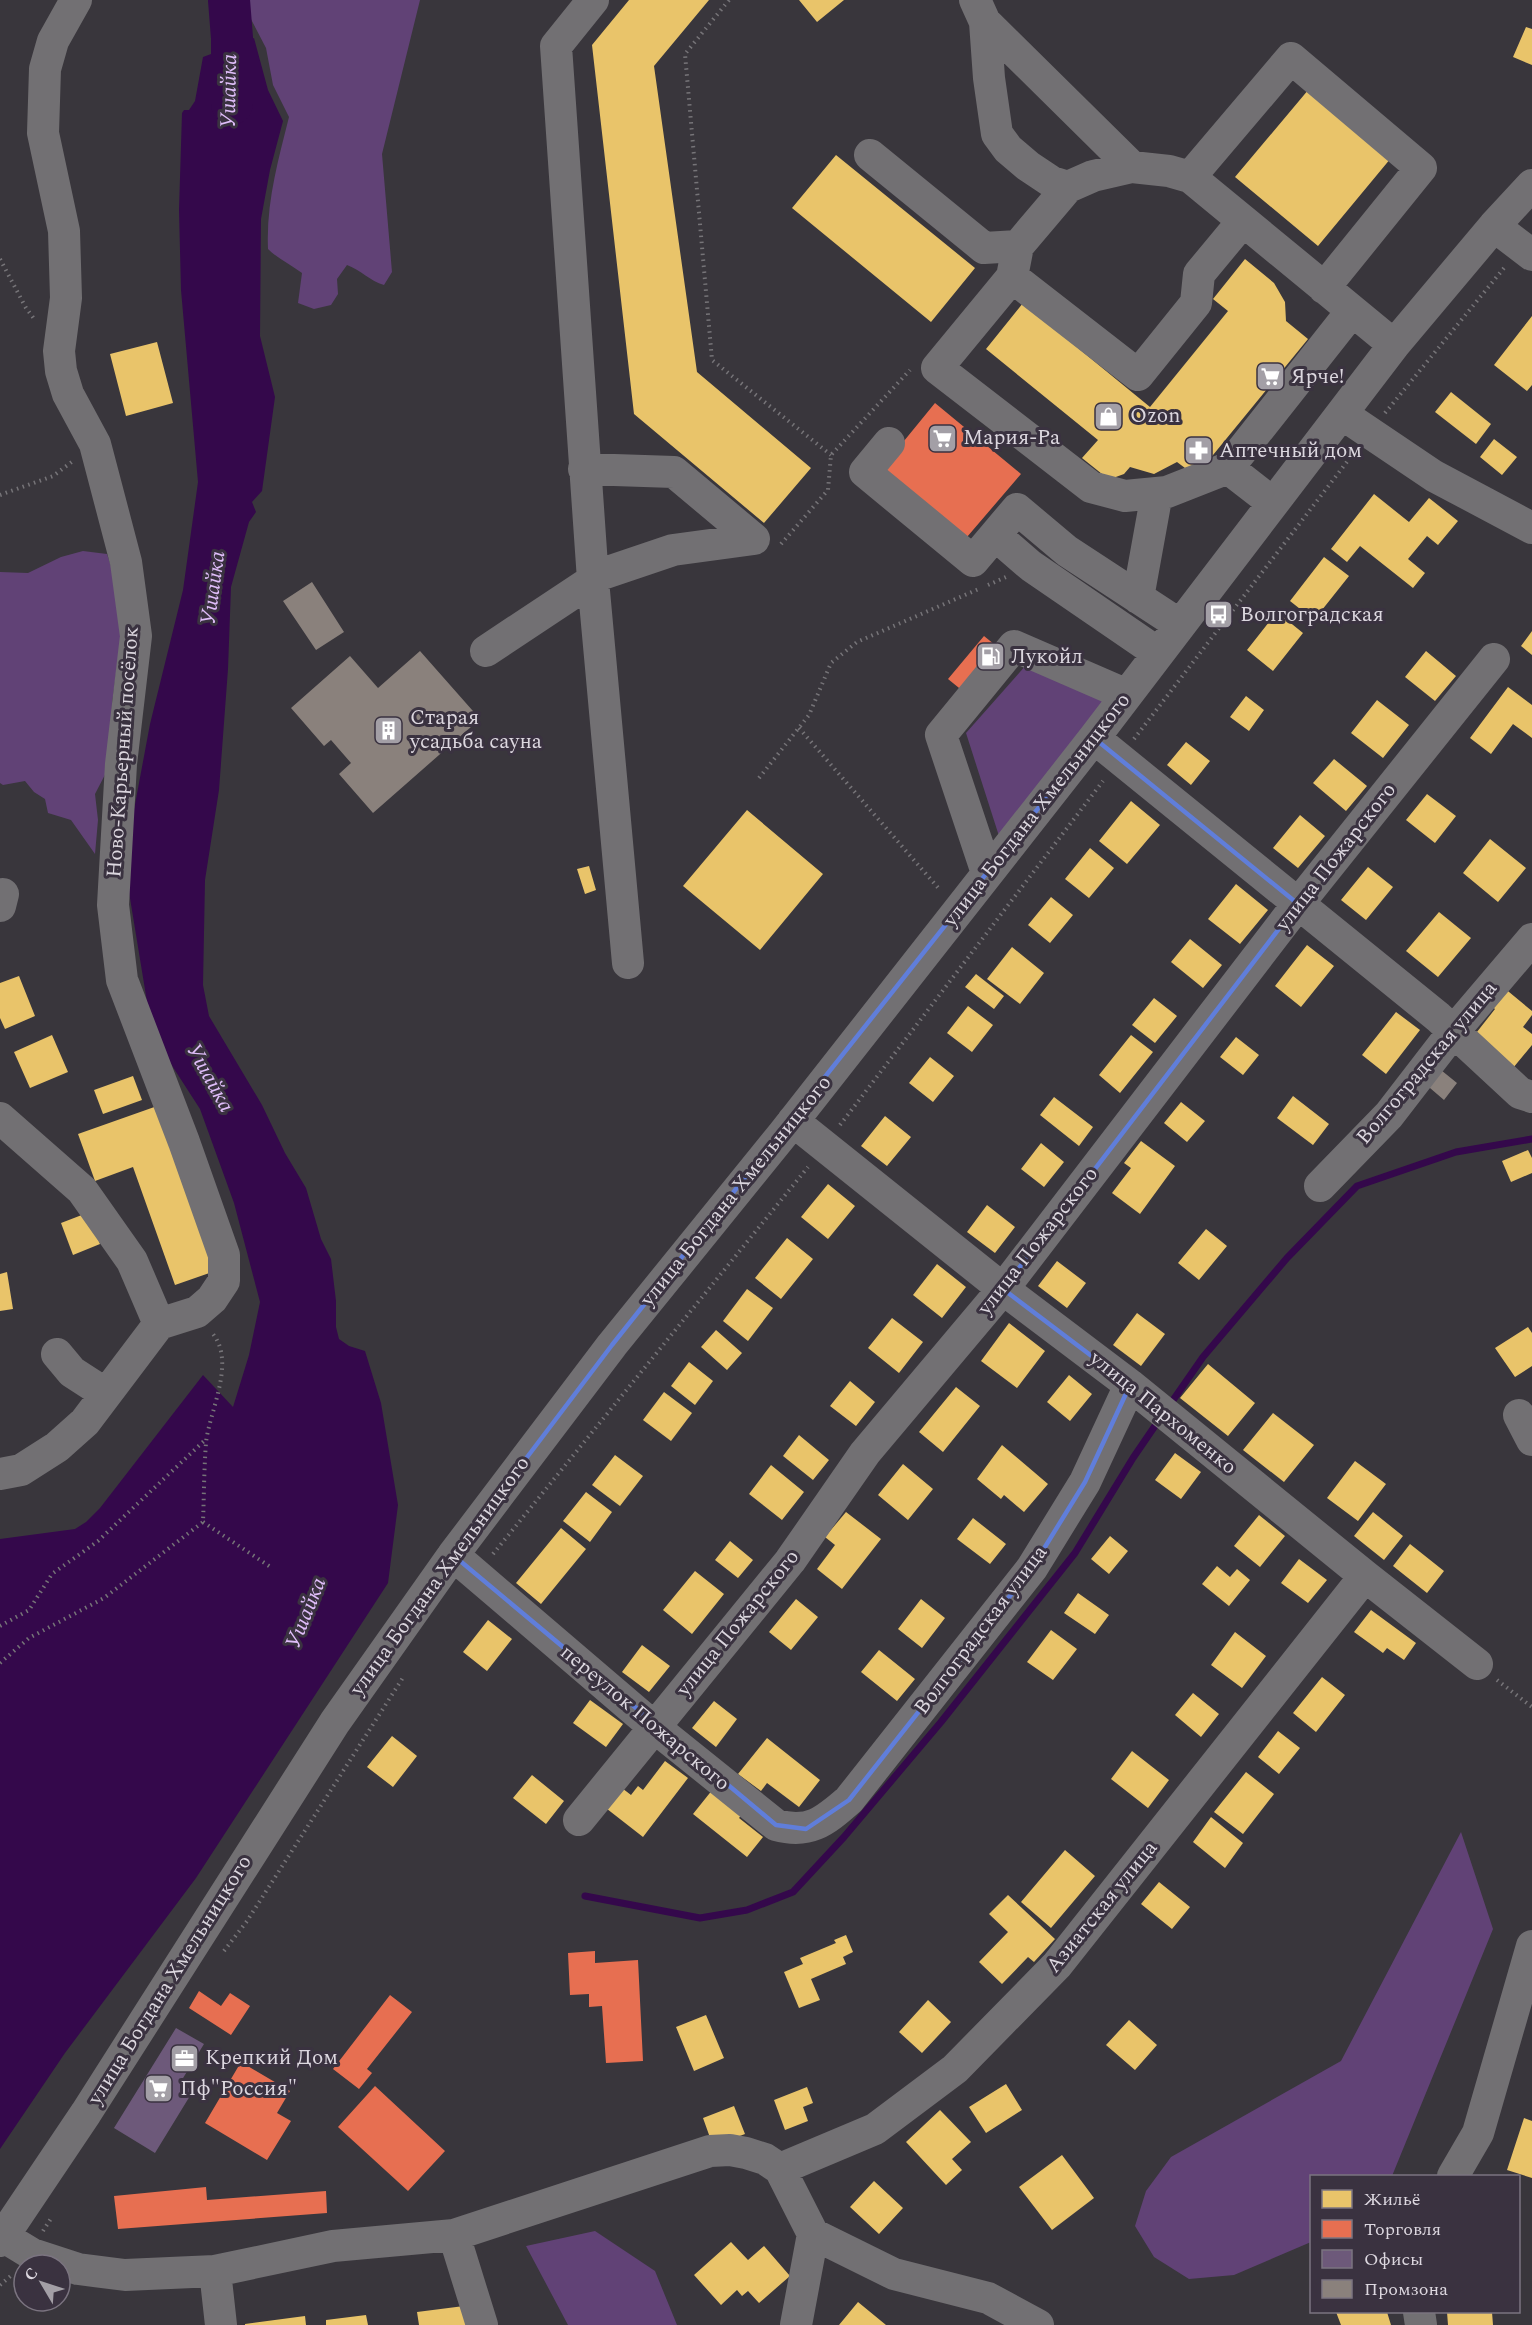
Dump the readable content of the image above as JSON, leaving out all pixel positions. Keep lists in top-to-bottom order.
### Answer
{
  "streets": {
    "street": [
      "Ново-Карьерный посёлок",
      "улица Богдана Хмельницкого",
      "улица Пожарского",
      "Волгоградская улица",
      "улица Пархоменко",
      "переулок Пожарского",
      "Азиатская улица"
    ]
  },
  "crossings": [
    ["улица Богдана Хмельницкого", "улица Пархоменко"],
    ["улица Богдана Хмельницкого", "переулок Пожарского"],
    ["улица Пожарского", "улица Пархоменко"],
    ["улица Пожарского", "переулок Пожарского"],
    ["Волгоградская улица", "улица Пархоменко"],
    ["Волгоградская улица", "переулок Пожарского"],
    ["улица Пархоменко", "Азиатская улица"]
  ],
  "water": ["Ушайка"],
  "places": {
    "supermarket": ["Ярче!", "Мария-Ра", "Пф\"Россия\""],
    "shop": ["Ozon"],
    "pharmacy": ["Аптечный дом"],
    "bus stop": ["Волгоградская"],
    "fuel station": ["Лукойл"],
    "building": ["Старая усадьба сауна"],
    "office": ["Крепкий Дом"]
  },
  "legend": [
    "Жильё",
    "Торговля",
    "Офисы",
    "Промзона"
  ],
  "north": "top left"
}
